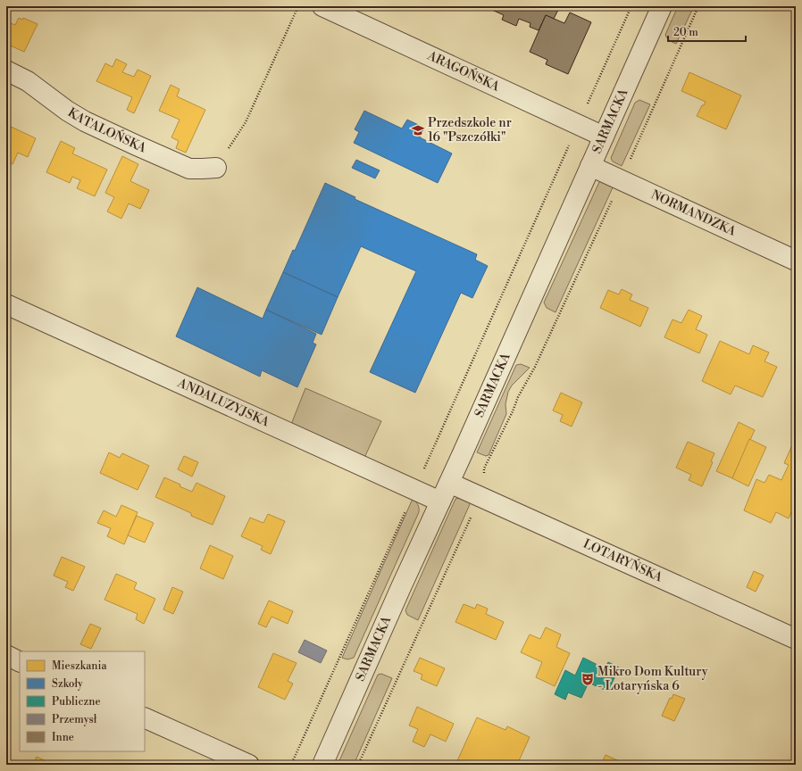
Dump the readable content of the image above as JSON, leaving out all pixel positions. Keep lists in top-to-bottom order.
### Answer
{
  "streets": {
    "street": [
      "ARAGOŃSKA",
      "SARMACKA",
      "KATALOŃSKA",
      "NORMANDZKA",
      "ANDALUZYJSKA",
      "LOTARYŃSKA"
    ]
  },
  "crossings": [
    ["ARAGOŃSKA", "SARMACKA"],
    ["SARMACKA", "NORMANDZKA"],
    ["SARMACKA", "ANDALUZYJSKA"],
    ["SARMACKA", "LOTARYŃSKA"]
  ],
  "places": {
    "school or university": ["Przedszkole nr 16 \"Pszczółki\""],
    "theatre": ["Mikro Dom Kultury - Lotaryńska 6"]
  },
  "legend": [
    "Mieszkania",
    "Szkoły",
    "Publiczne",
    "Przemysł",
    "Inne"
  ],
  "scale_bar": "20 m"
}
